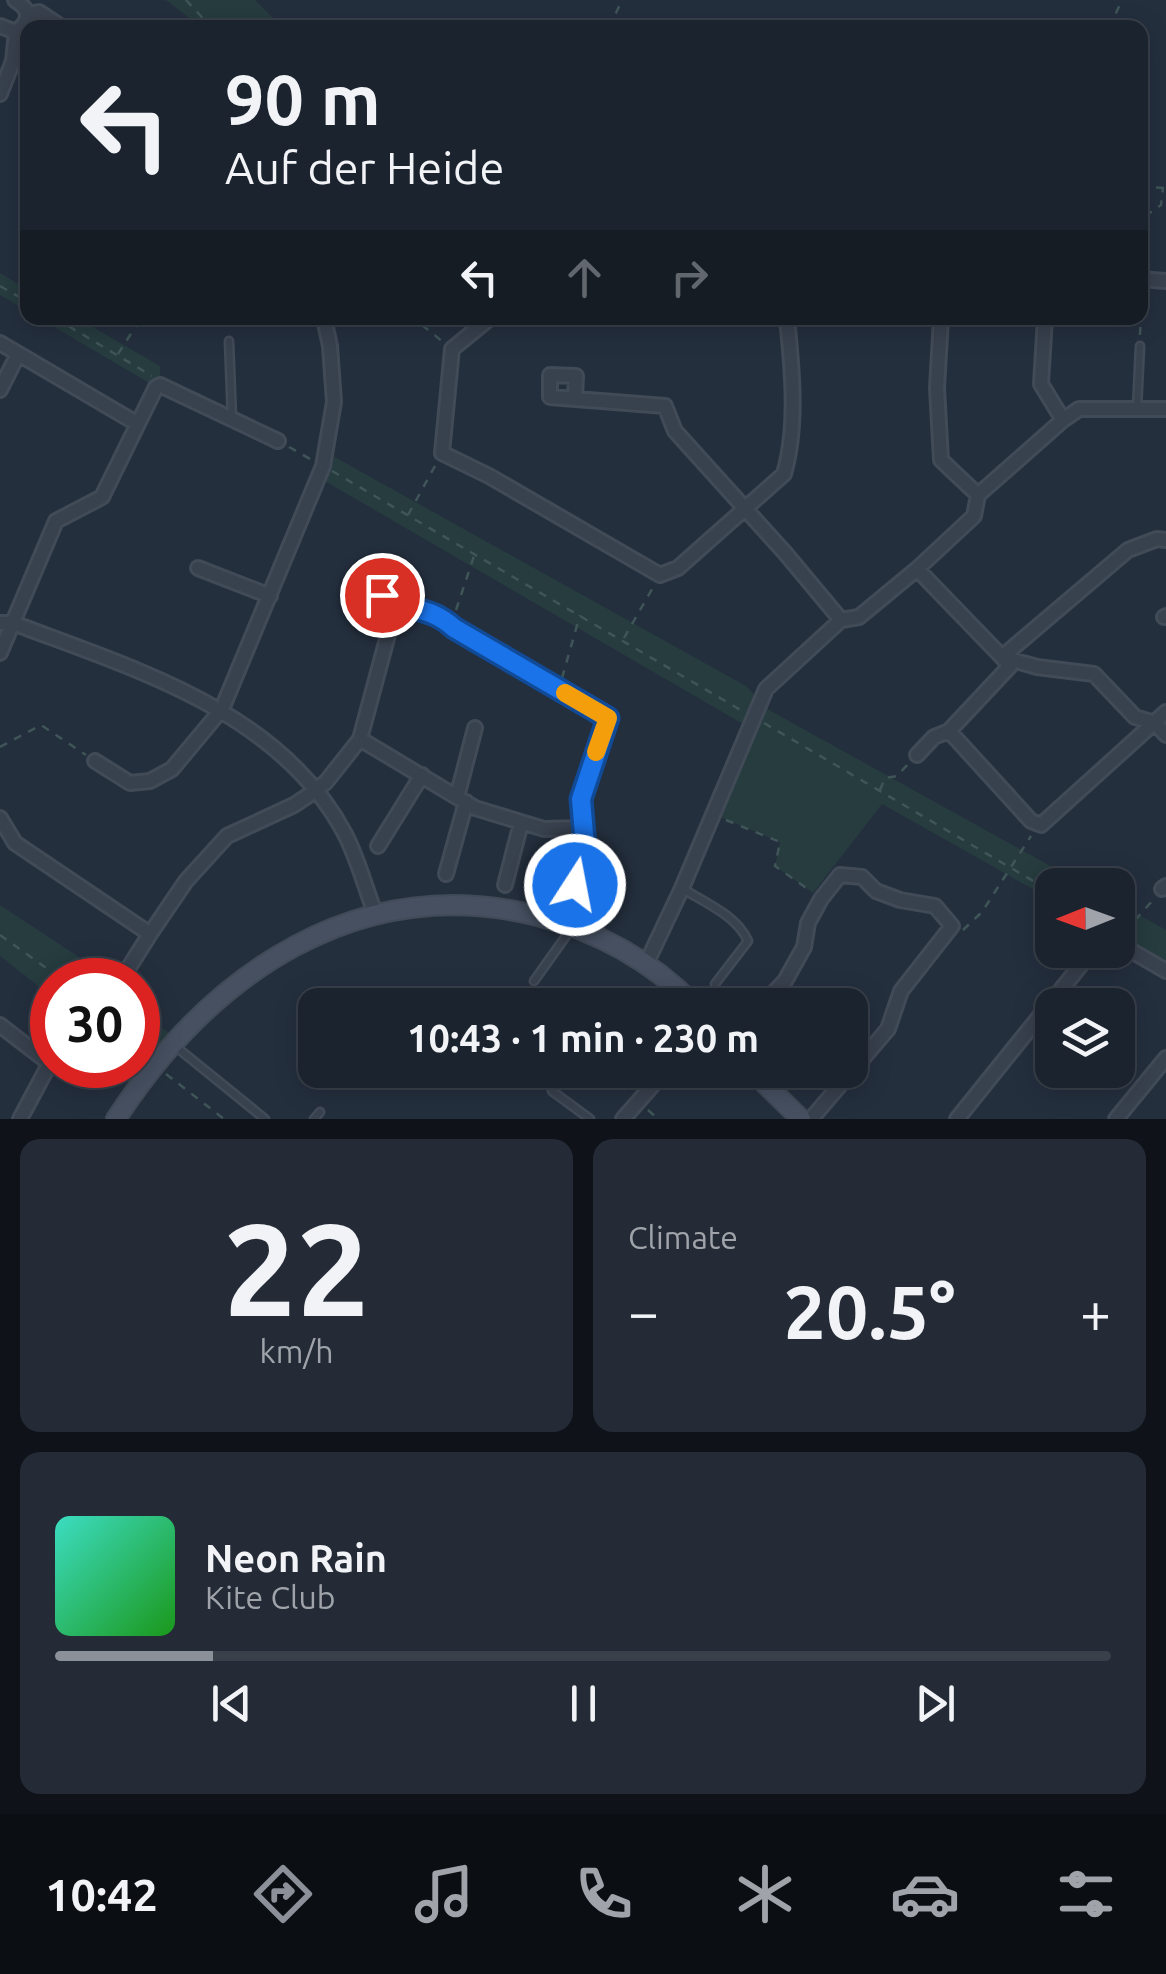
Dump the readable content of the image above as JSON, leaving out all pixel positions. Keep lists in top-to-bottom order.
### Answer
{
  "north": "left",
  "page": {
    "turn": ["90 m", "Auf der Heide"],
    "limit": "30",
    "trip": "10:43 · 1 min · 230 m",
    "tile": [
      ["22", "km/h"],
      "Climate"
    ],
    "heat": ["−", "20.5°", "+"],
    "song": ["Neon Rain", "Kite Club"],
    "tabs": "10:42"
  }
}
